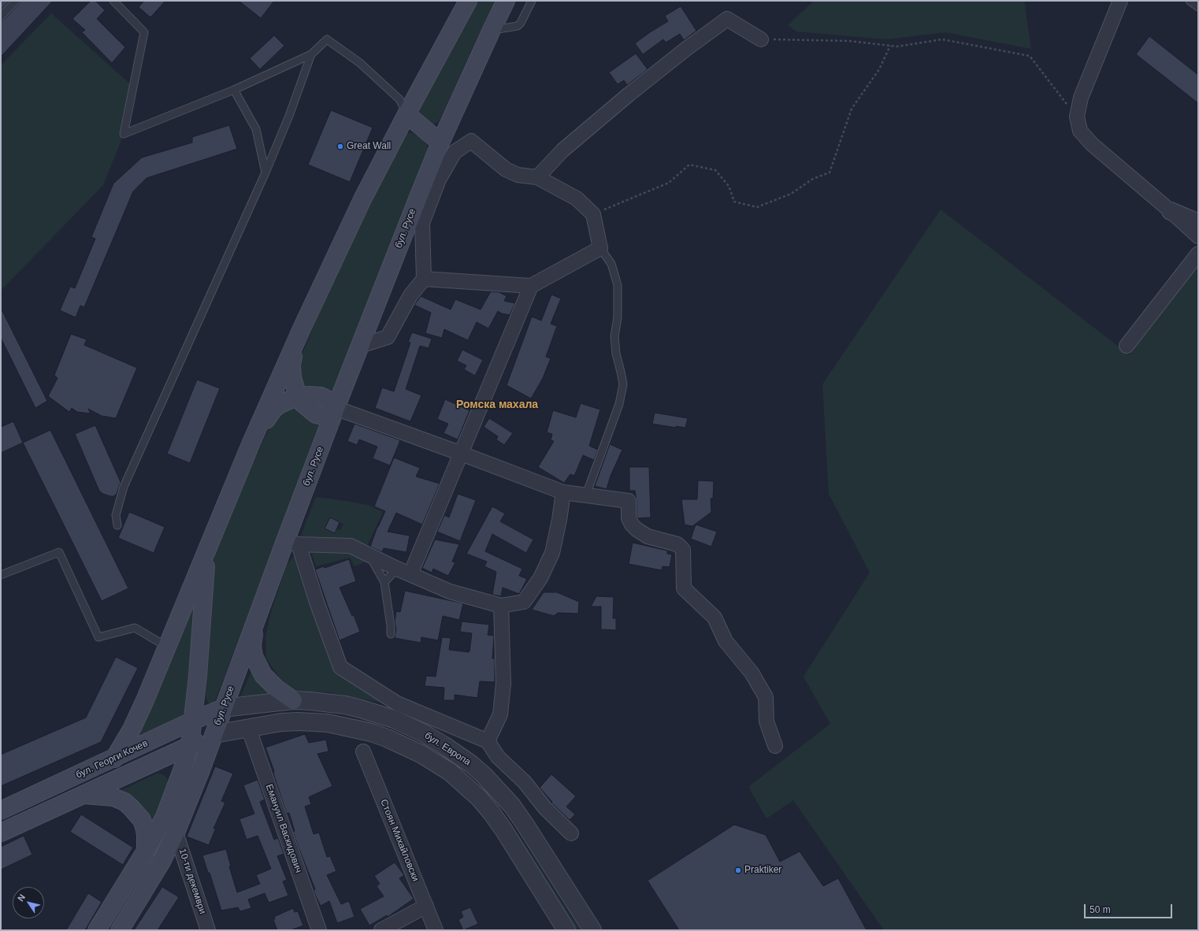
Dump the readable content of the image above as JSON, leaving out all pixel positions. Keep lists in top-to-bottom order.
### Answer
{
  "streets": {
    "main road": ["бул. Русе", "бул. Георги Кочев"],
    "street": [
      "бул. Европа",
      "Емануил Васкидович",
      "Стоян Михайловски",
      "10-ти декември"
    ]
  },
  "crossings": [
    ["бул. Русе", "бул. Европа"],
    ["бул. Русе", "бул. Георги Кочев"],
    ["бул. Русе", "10-ти декември"],
    ["бул. Европа", "бул. Георги Кочев"],
    ["бул. Европа", "Емануил Васкидович"]
  ],
  "districts": ["Ромска махала"],
  "places": ["Great Wall", "Praktiker"],
  "scale_bar": "50 m",
  "north": "top left"
}
